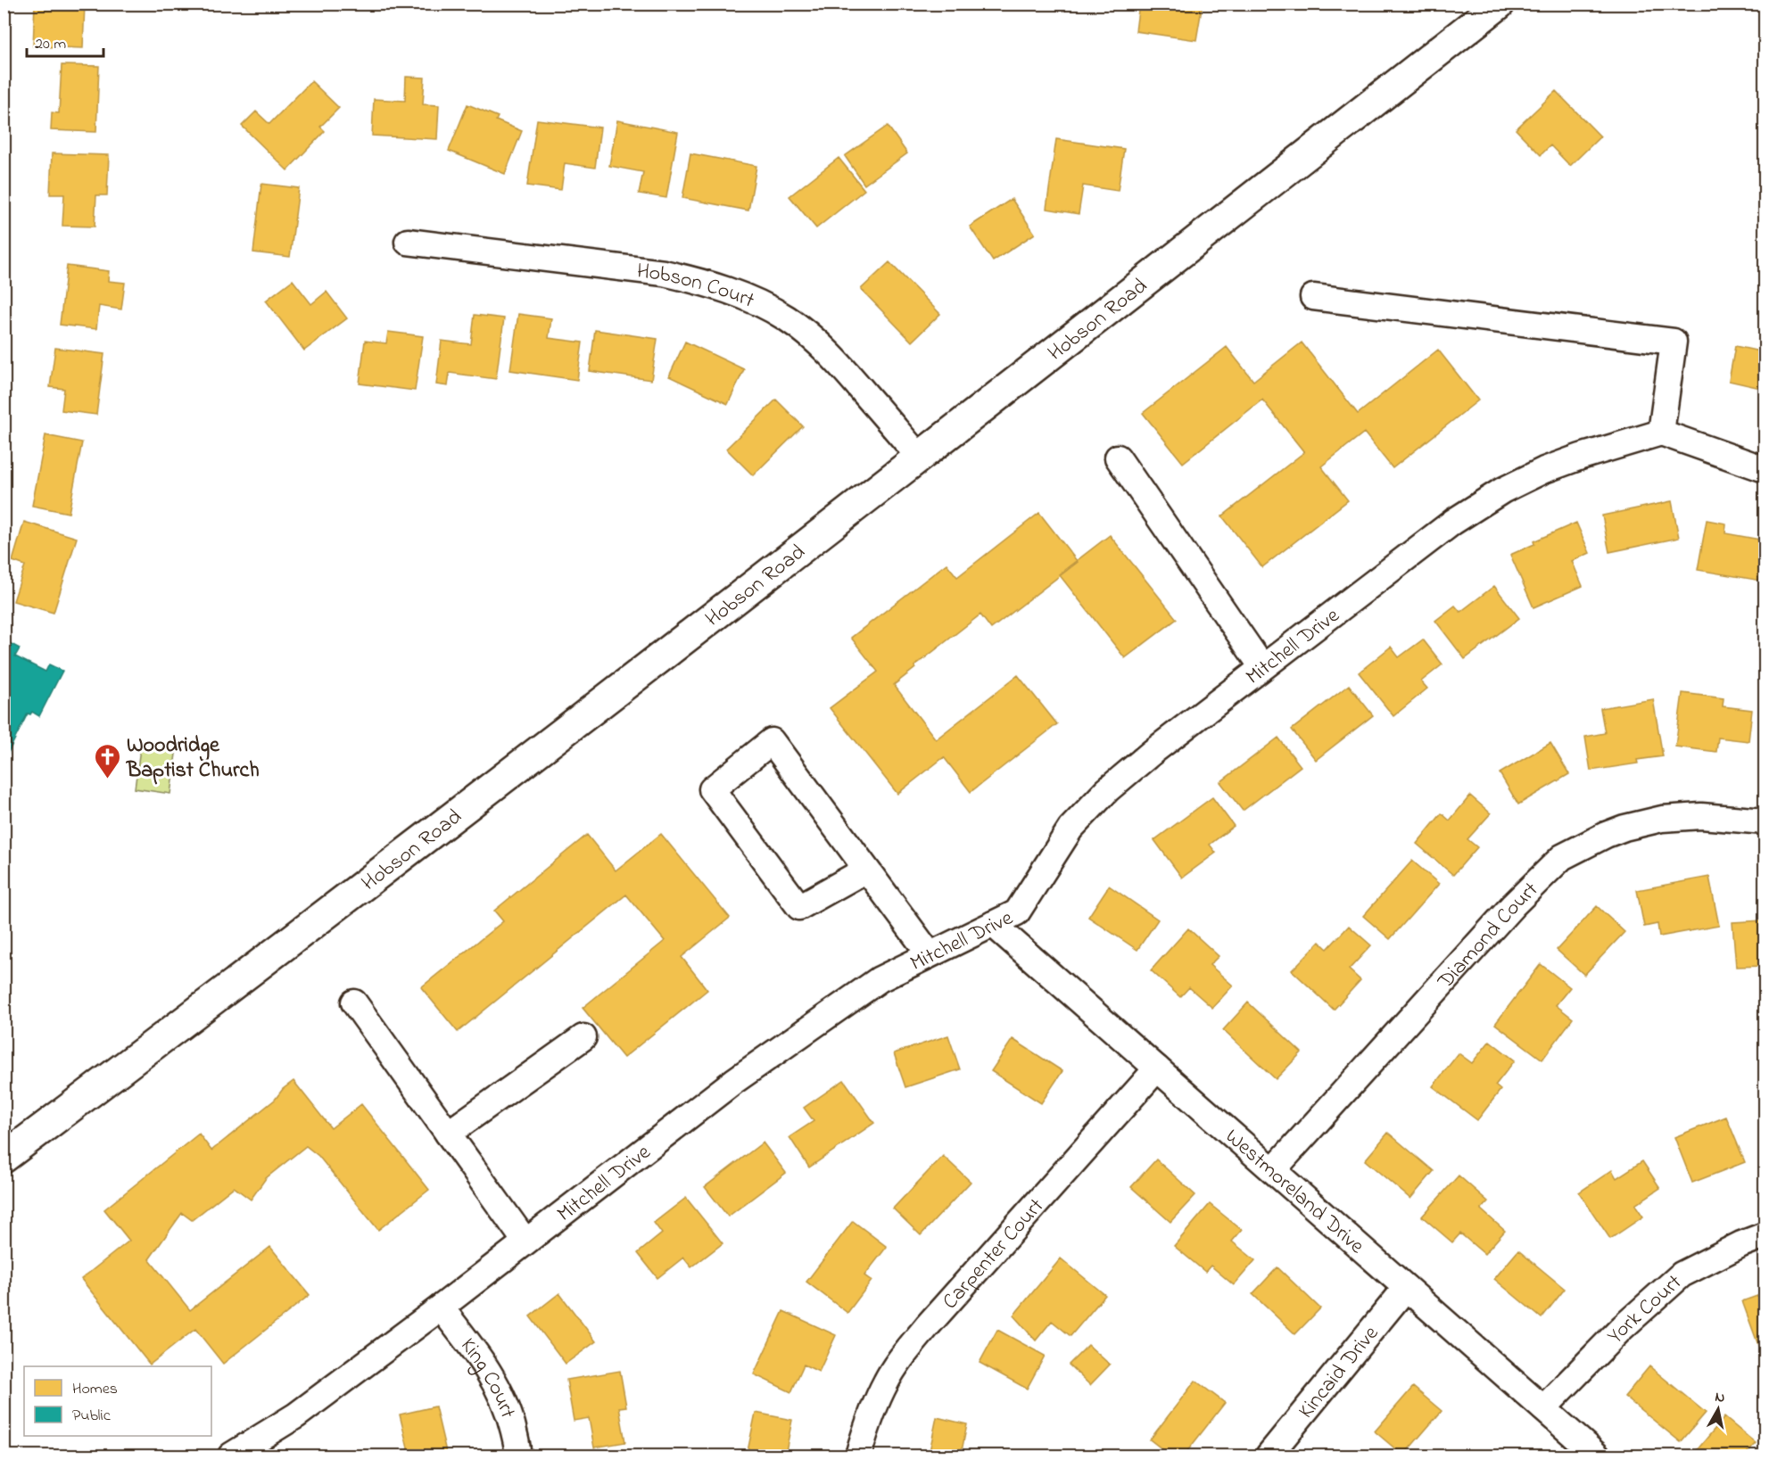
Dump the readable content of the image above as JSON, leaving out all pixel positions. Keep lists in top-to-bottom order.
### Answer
{
  "streets": {
    "main road": ["Hobson Road"],
    "street": [
      "Hobson Court",
      "Mitchell Drive",
      "Diamond Court",
      "Westmoreland Drive",
      "Carpenter Court",
      "York Court",
      "Kincaid Drive",
      "King Court"
    ]
  },
  "crossings": [
    ["Hobson Court", "Hobson Road"],
    ["Mitchell Drive", "Westmoreland Drive"],
    ["Mitchell Drive", "King Court"],
    ["Diamond Court", "Westmoreland Drive"],
    ["Westmoreland Drive", "Carpenter Court"],
    ["Westmoreland Drive", "York Court"],
    ["Westmoreland Drive", "Kincaid Drive"]
  ],
  "places": {
    "church": ["Woodridge Baptist Church"]
  },
  "legend": ["Homes", "Public"],
  "scale_bar": "20 m",
  "north": "top"
}
